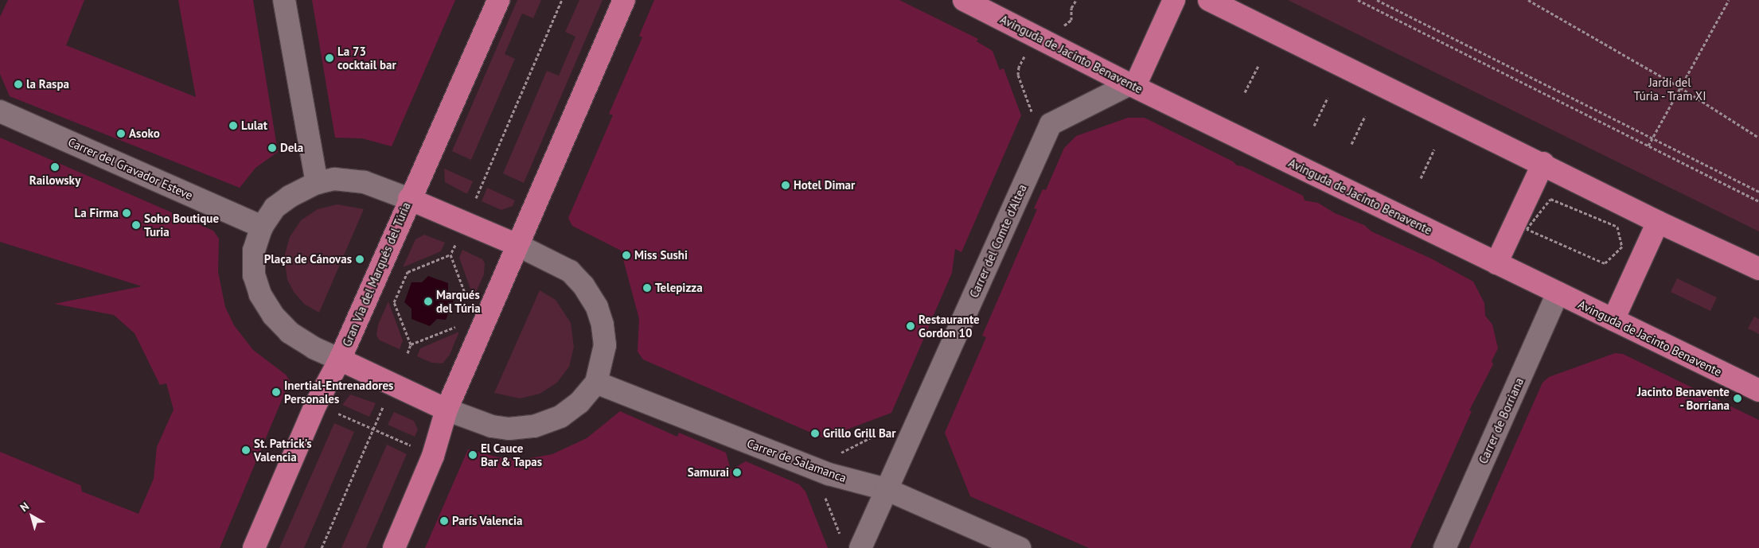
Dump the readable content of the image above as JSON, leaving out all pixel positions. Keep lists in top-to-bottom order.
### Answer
{
  "streets": {
    "main road": ["Avinguda de Jacinto Benavente", "Gran Via del Marqués del Túria"],
    "street": [
      "Carrer del Gravador Esteve",
      "Carrer del Comte d'Altea",
      "Carrer de Borriana",
      "Carrer de Salamanca"
    ]
  },
  "crossings": [
    ["Avinguda de Jacinto Benavente", "Carrer del Comte d'Altea"],
    ["Avinguda de Jacinto Benavente", "Carrer de Borriana"],
    ["Carrer del Comte d'Altea", "Carrer de Salamanca"]
  ],
  "parks": ["Jardí del Túria - Tram XI"],
  "places": [
    "La 73 cocktail bar",
    "la Raspa",
    "Lulat",
    "Asoko",
    "Dela",
    "Railowsky",
    "Hotel Dimar",
    "La Firma",
    "Soho Boutique Turia",
    "Miss Sushi",
    "Plaça de Cánovas",
    "Telepizza",
    "Marqués del Túria",
    "Restaurante Gordon 10",
    "Inertial-Entrenadores Personales",
    "Jacinto Benavente - Borriana",
    "Grillo Grill Bar",
    "St. Patrick's Valencia",
    "El Cauce Bar & Tapas",
    "Samurai",
    "París Valencia"
  ],
  "north": "top left"
}
